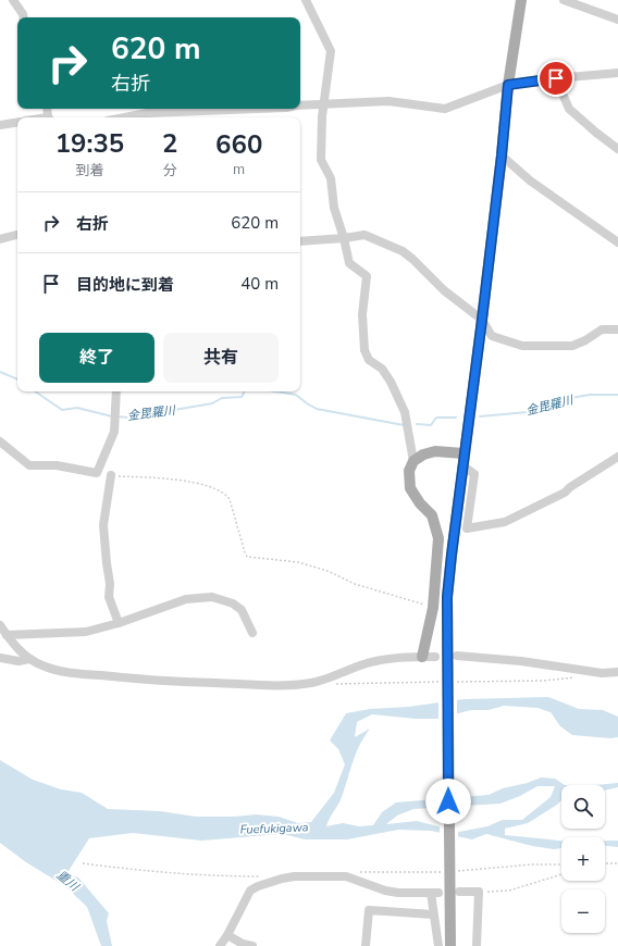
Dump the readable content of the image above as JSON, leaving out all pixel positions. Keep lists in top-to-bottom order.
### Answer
{
  "water": ["金毘羅川", "Fuefukigawa", "重川"],
  "page": {
    "turn": ["620 m", "右折"],
    "eta": [
      "19:35",
      "到着",
      "2",
      "分",
      "660",
      "m"
    ],
    "list": [
      {
        "name": "右折",
        "value": "620 m"
      },
      {
        "name": "目的地に到着",
        "value": "40 m"
      }
    ],
    "buttons": ["終了", "共有"],
    "map_buttons": ["+", "−"]
  }
}
